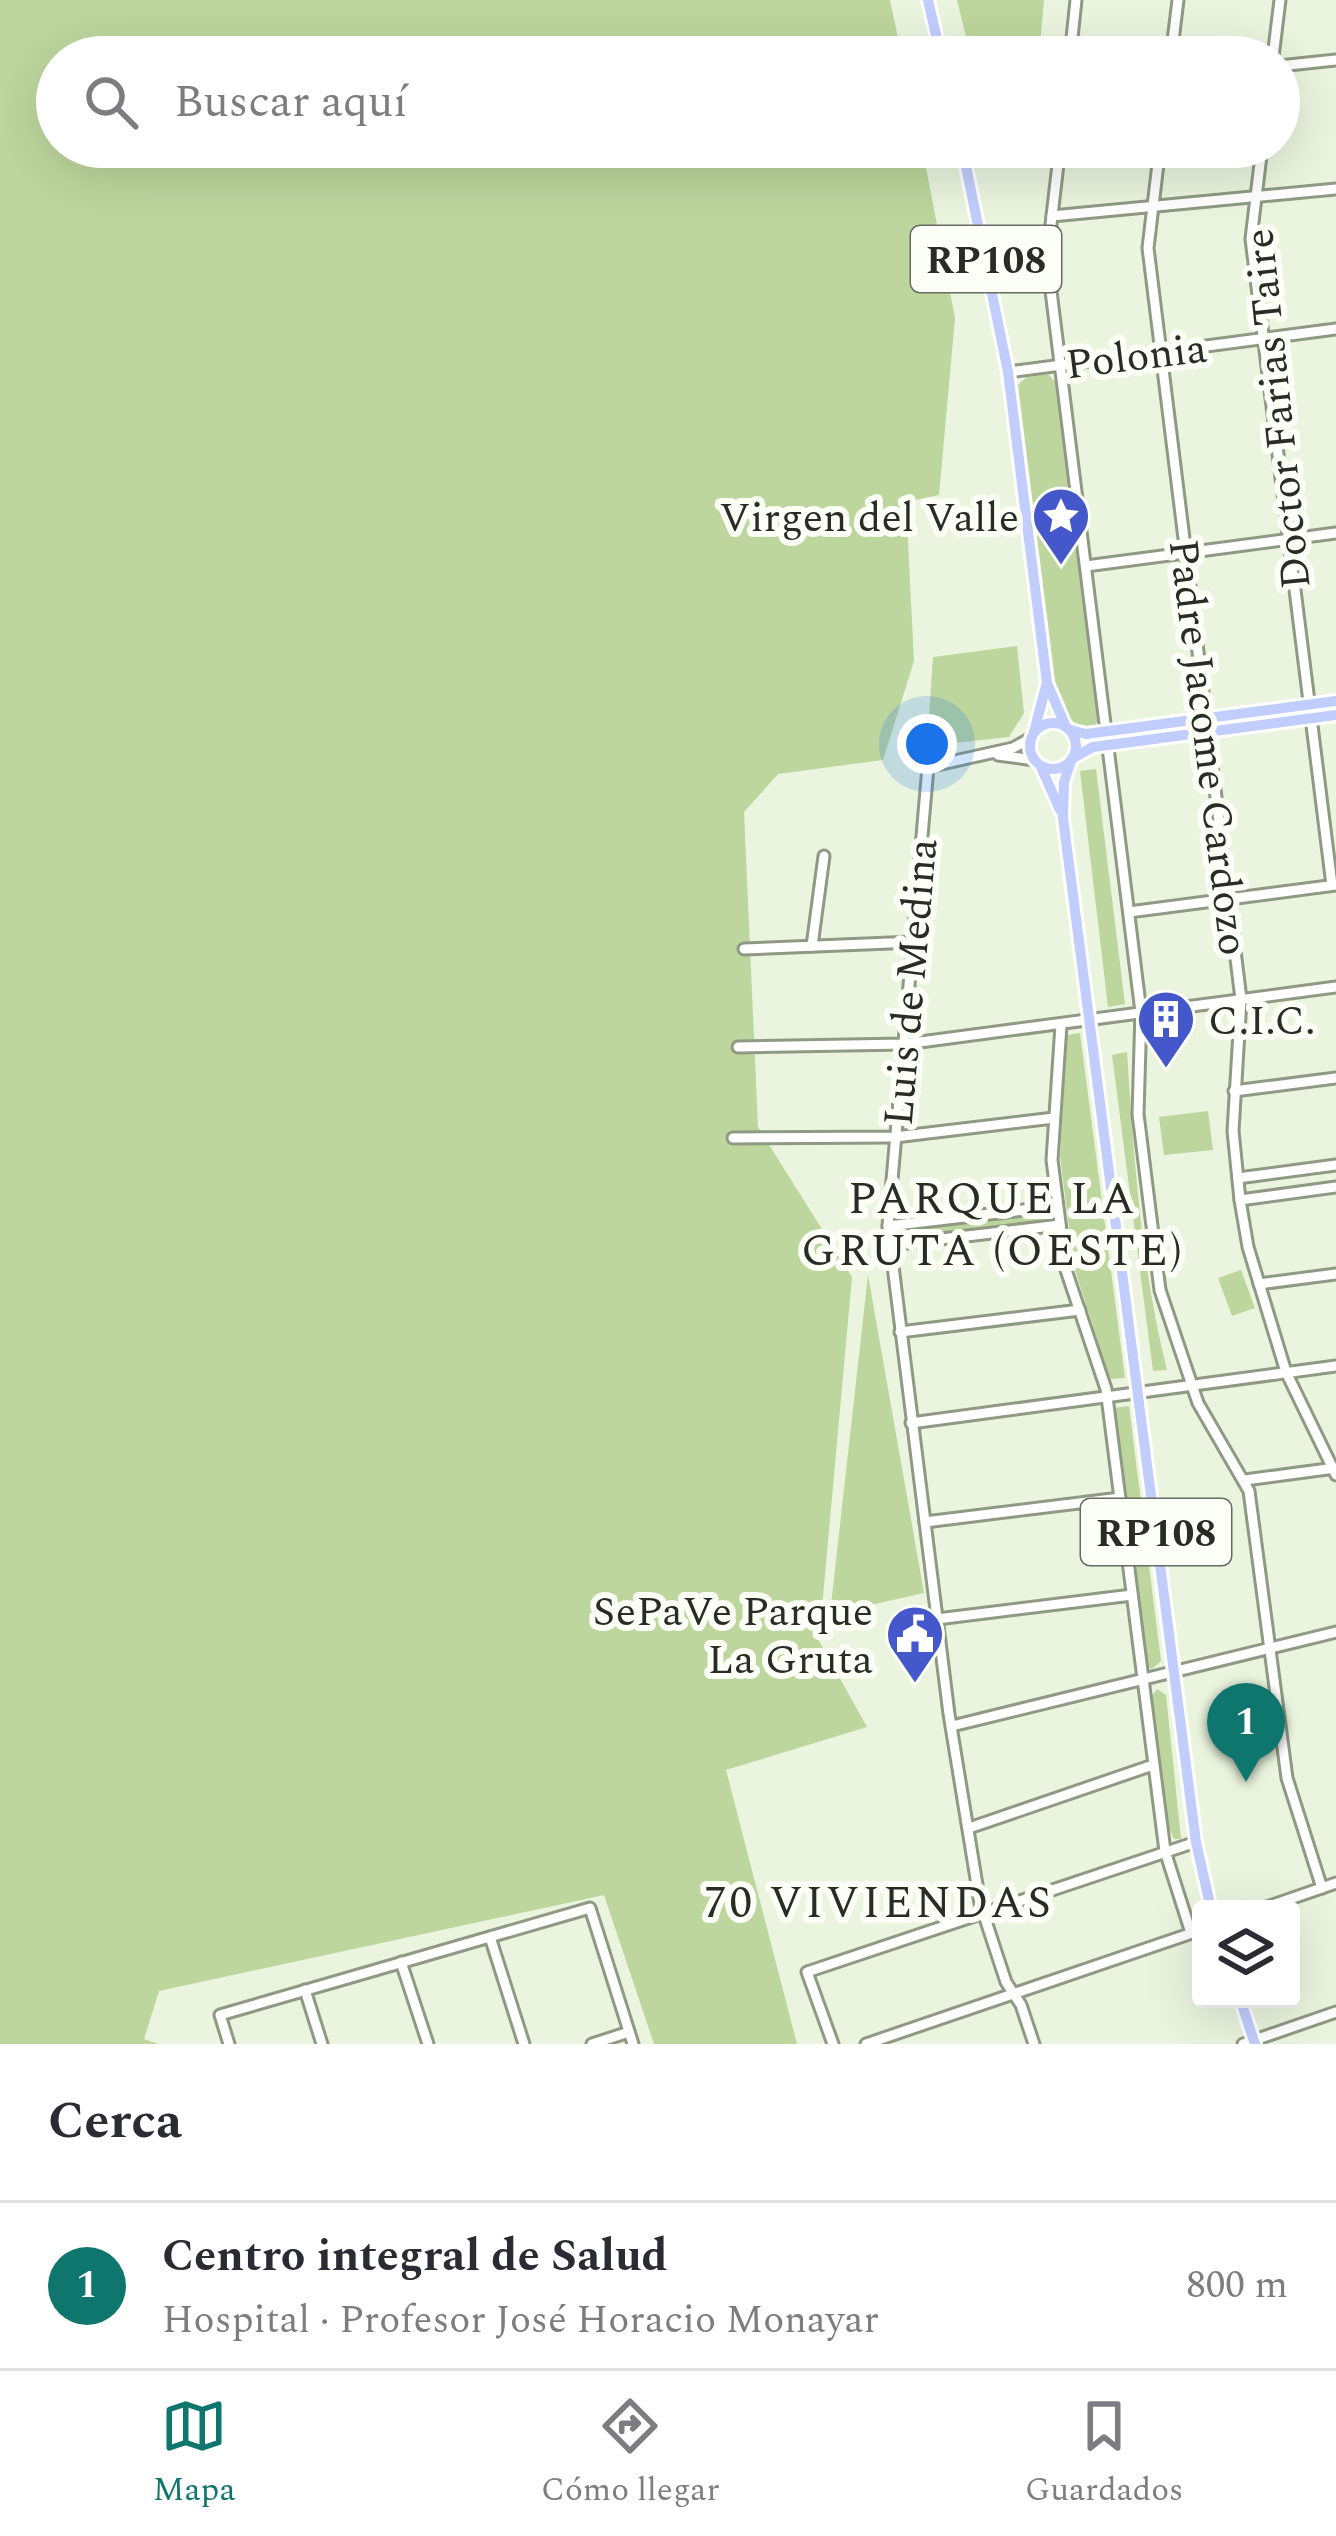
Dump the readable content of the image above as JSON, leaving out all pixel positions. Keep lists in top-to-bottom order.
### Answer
{
  "streets": {
    "main road": ["RP108"],
    "street": [
      "Polonia",
      "Doctor Farias Taire",
      "Padre Jacome Cardozo",
      "Luis de Medina"
    ]
  },
  "crossings": [
    ["RP108", "Polonia"],
    ["Polonia", "Doctor Farias Taire"],
    ["Polonia", "Padre Jacome Cardozo"]
  ],
  "districts": ["PARQUE LA GRUTA (OESTE)", "70 VIVIENDAS"],
  "places": {
    "place": ["Virgen del Valle"],
    "building": ["C.I.C."],
    "public building": ["SePaVe Parque La Gruta"]
  },
  "page": {
    "search": "Buscar aquí",
    "pins": "1",
    "heading": "Cerca",
    "list": [
      {
        "mark": "1",
        "name": "Centro integral de Salud",
        "note": "Hospital · Profesor José Horacio Monayar",
        "value": "800 m"
      }
    ],
    "nav": ["Mapa", "Cómo llegar", "Guardados"]
  }
}
